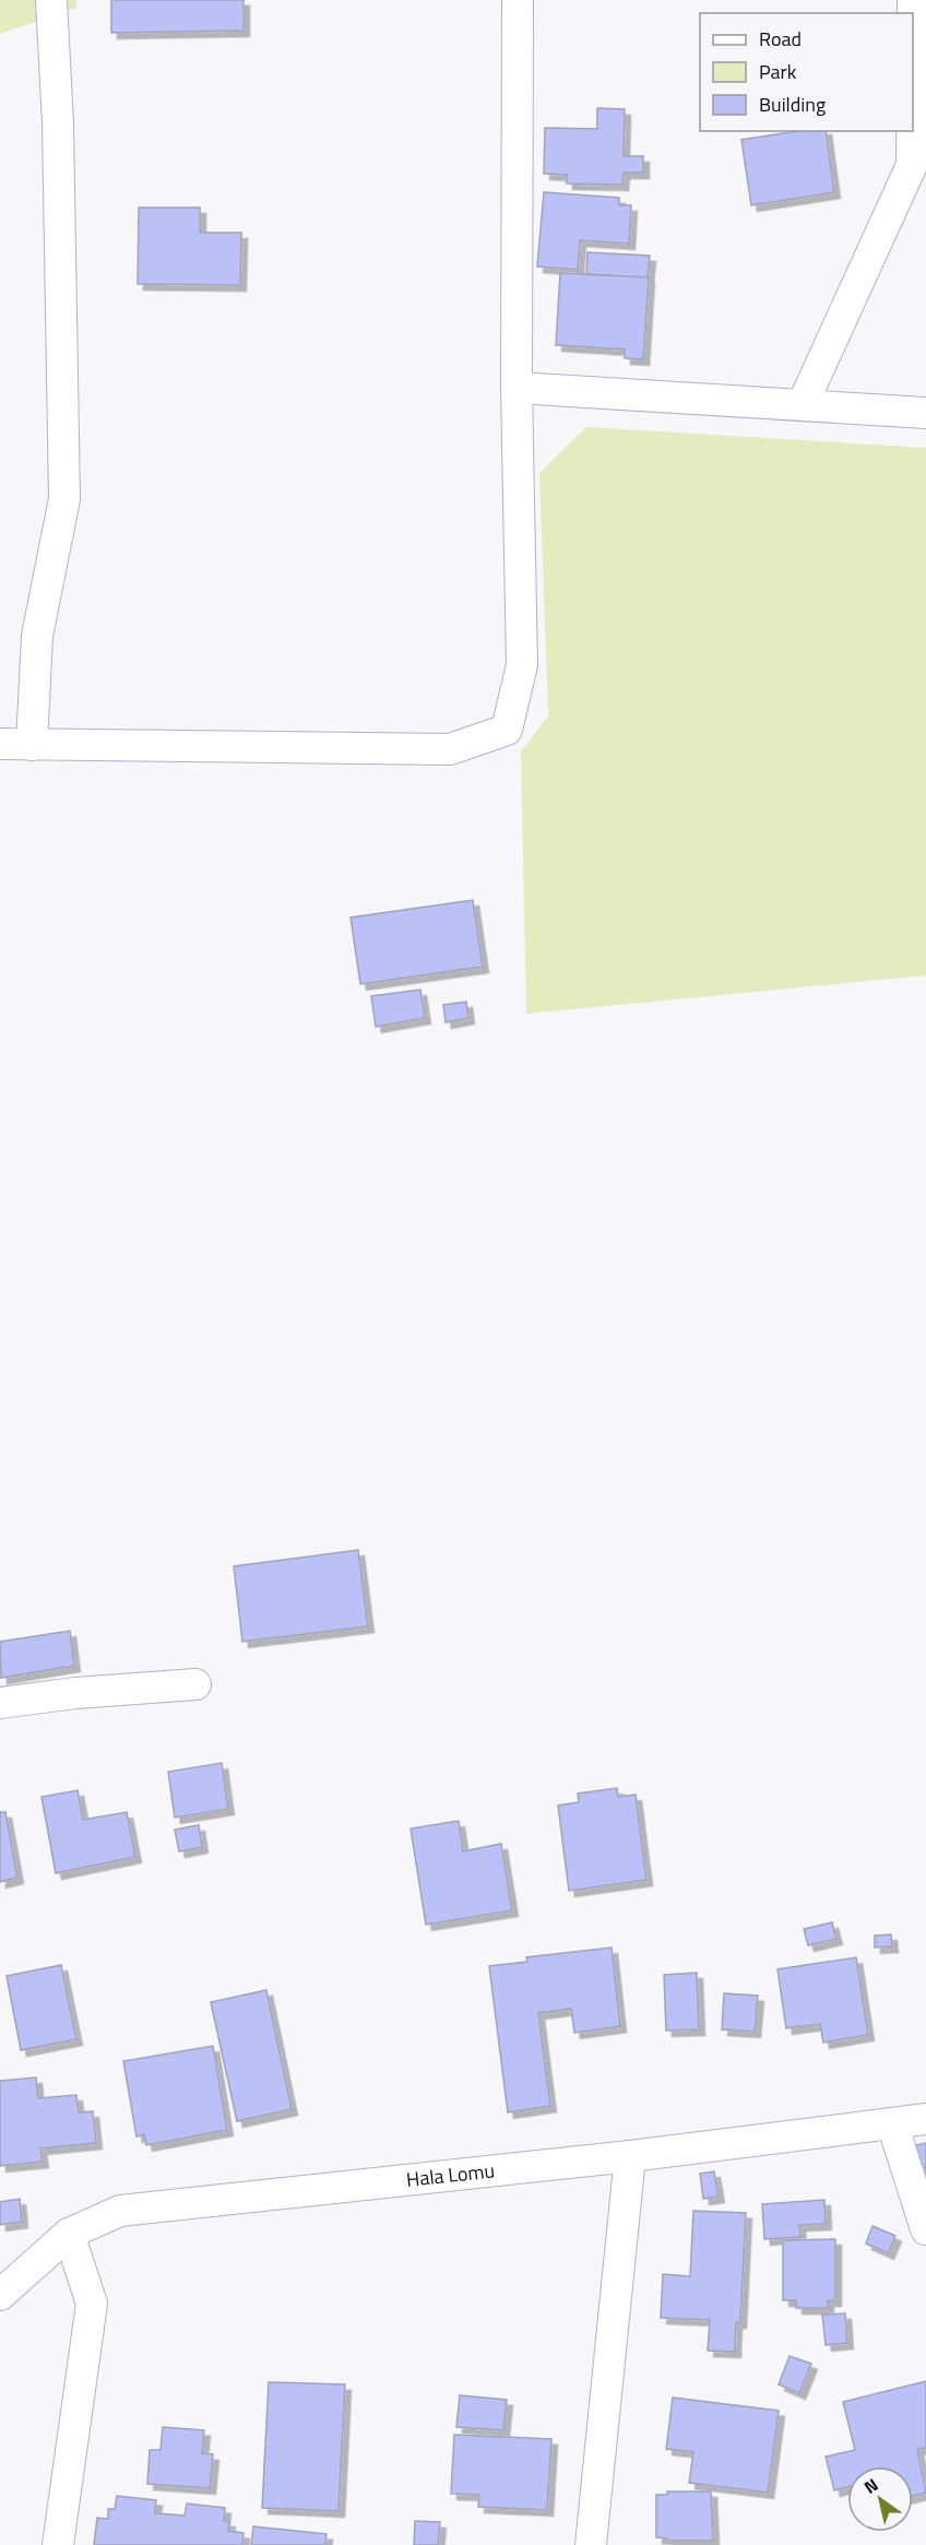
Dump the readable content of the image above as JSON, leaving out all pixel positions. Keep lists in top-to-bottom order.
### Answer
{
  "streets": {
    "street": ["Hala Lomu"]
  },
  "legend": ["Road", "Park", "Building"],
  "north": "top left"
}
